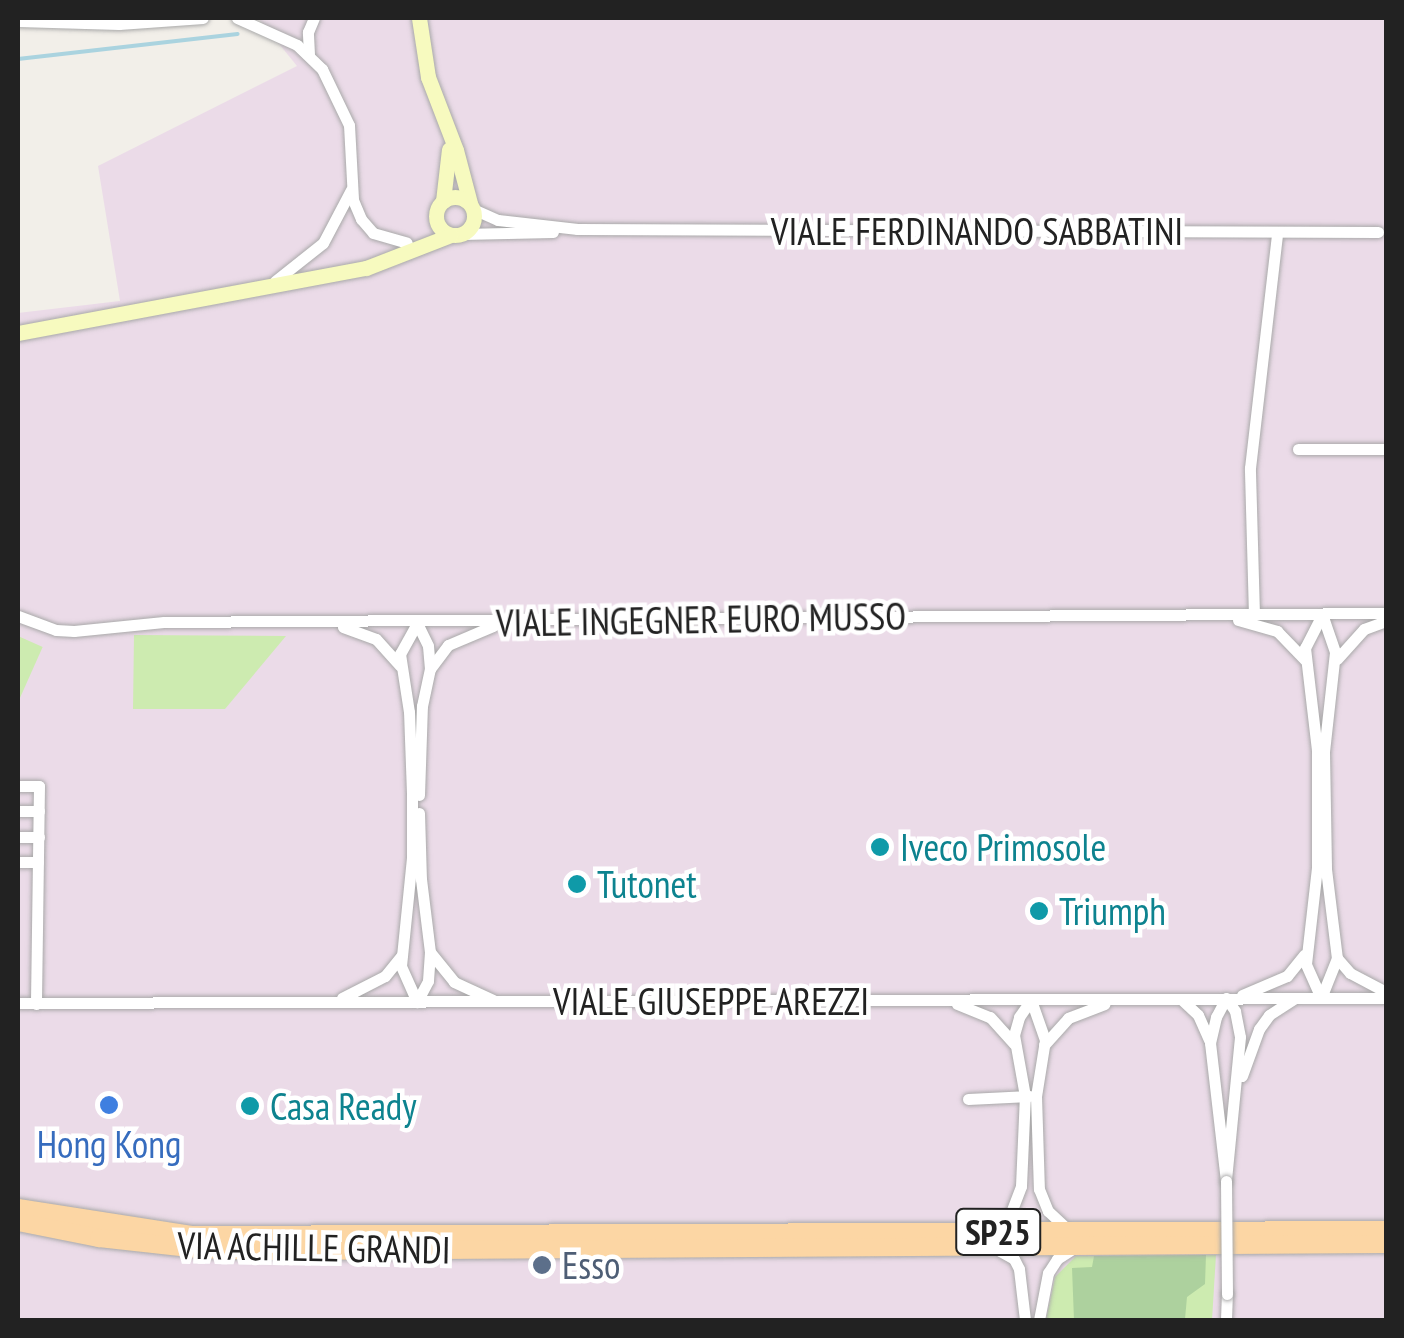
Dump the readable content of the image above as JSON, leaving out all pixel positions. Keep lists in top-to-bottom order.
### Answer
{
  "streets": {
    "main road": ["SP25", "VIA ACHILLE GRANDI"],
    "street": ["VIALE FERDINANDO SABBATINI", "VIALE INGEGNER EURO MUSSO", "VIALE GIUSEPPE AREZZI"]
  },
  "crossings": [
    ["SP25", "VIA ACHILLE GRANDI"]
  ],
  "places": [
    "Iveco Primosole",
    "Tutonet",
    "Triumph",
    "Hong Kong",
    "Casa Ready",
    "Esso"
  ]
}
